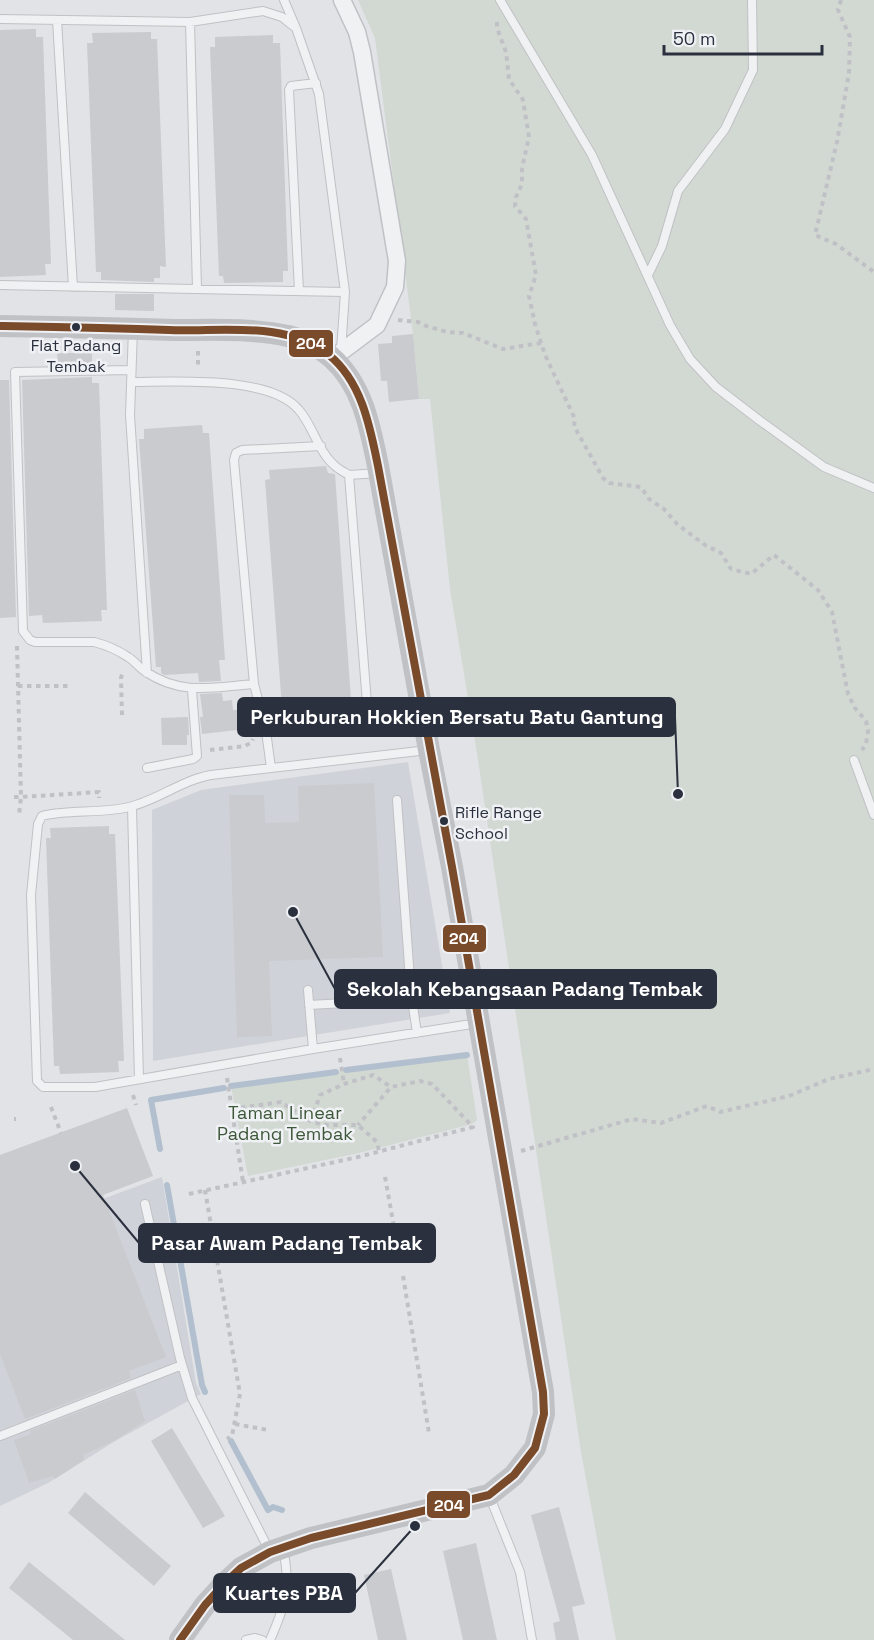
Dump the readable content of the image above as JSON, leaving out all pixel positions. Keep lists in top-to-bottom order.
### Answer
{
  "parks": ["Taman Linear Padang Tembak"],
  "places": [
    "Flat Padang Tembak",
    "Perkuburan Hokkien Bersatu Batu Gantung",
    "Rifle Range School",
    "Sekolah Kebangsaan Padang Tembak",
    "Pasar Awam Padang Tembak",
    "Kuartes PBA"
  ],
  "lines": ["transit line 204"],
  "scale_bar": "50 m"
}
